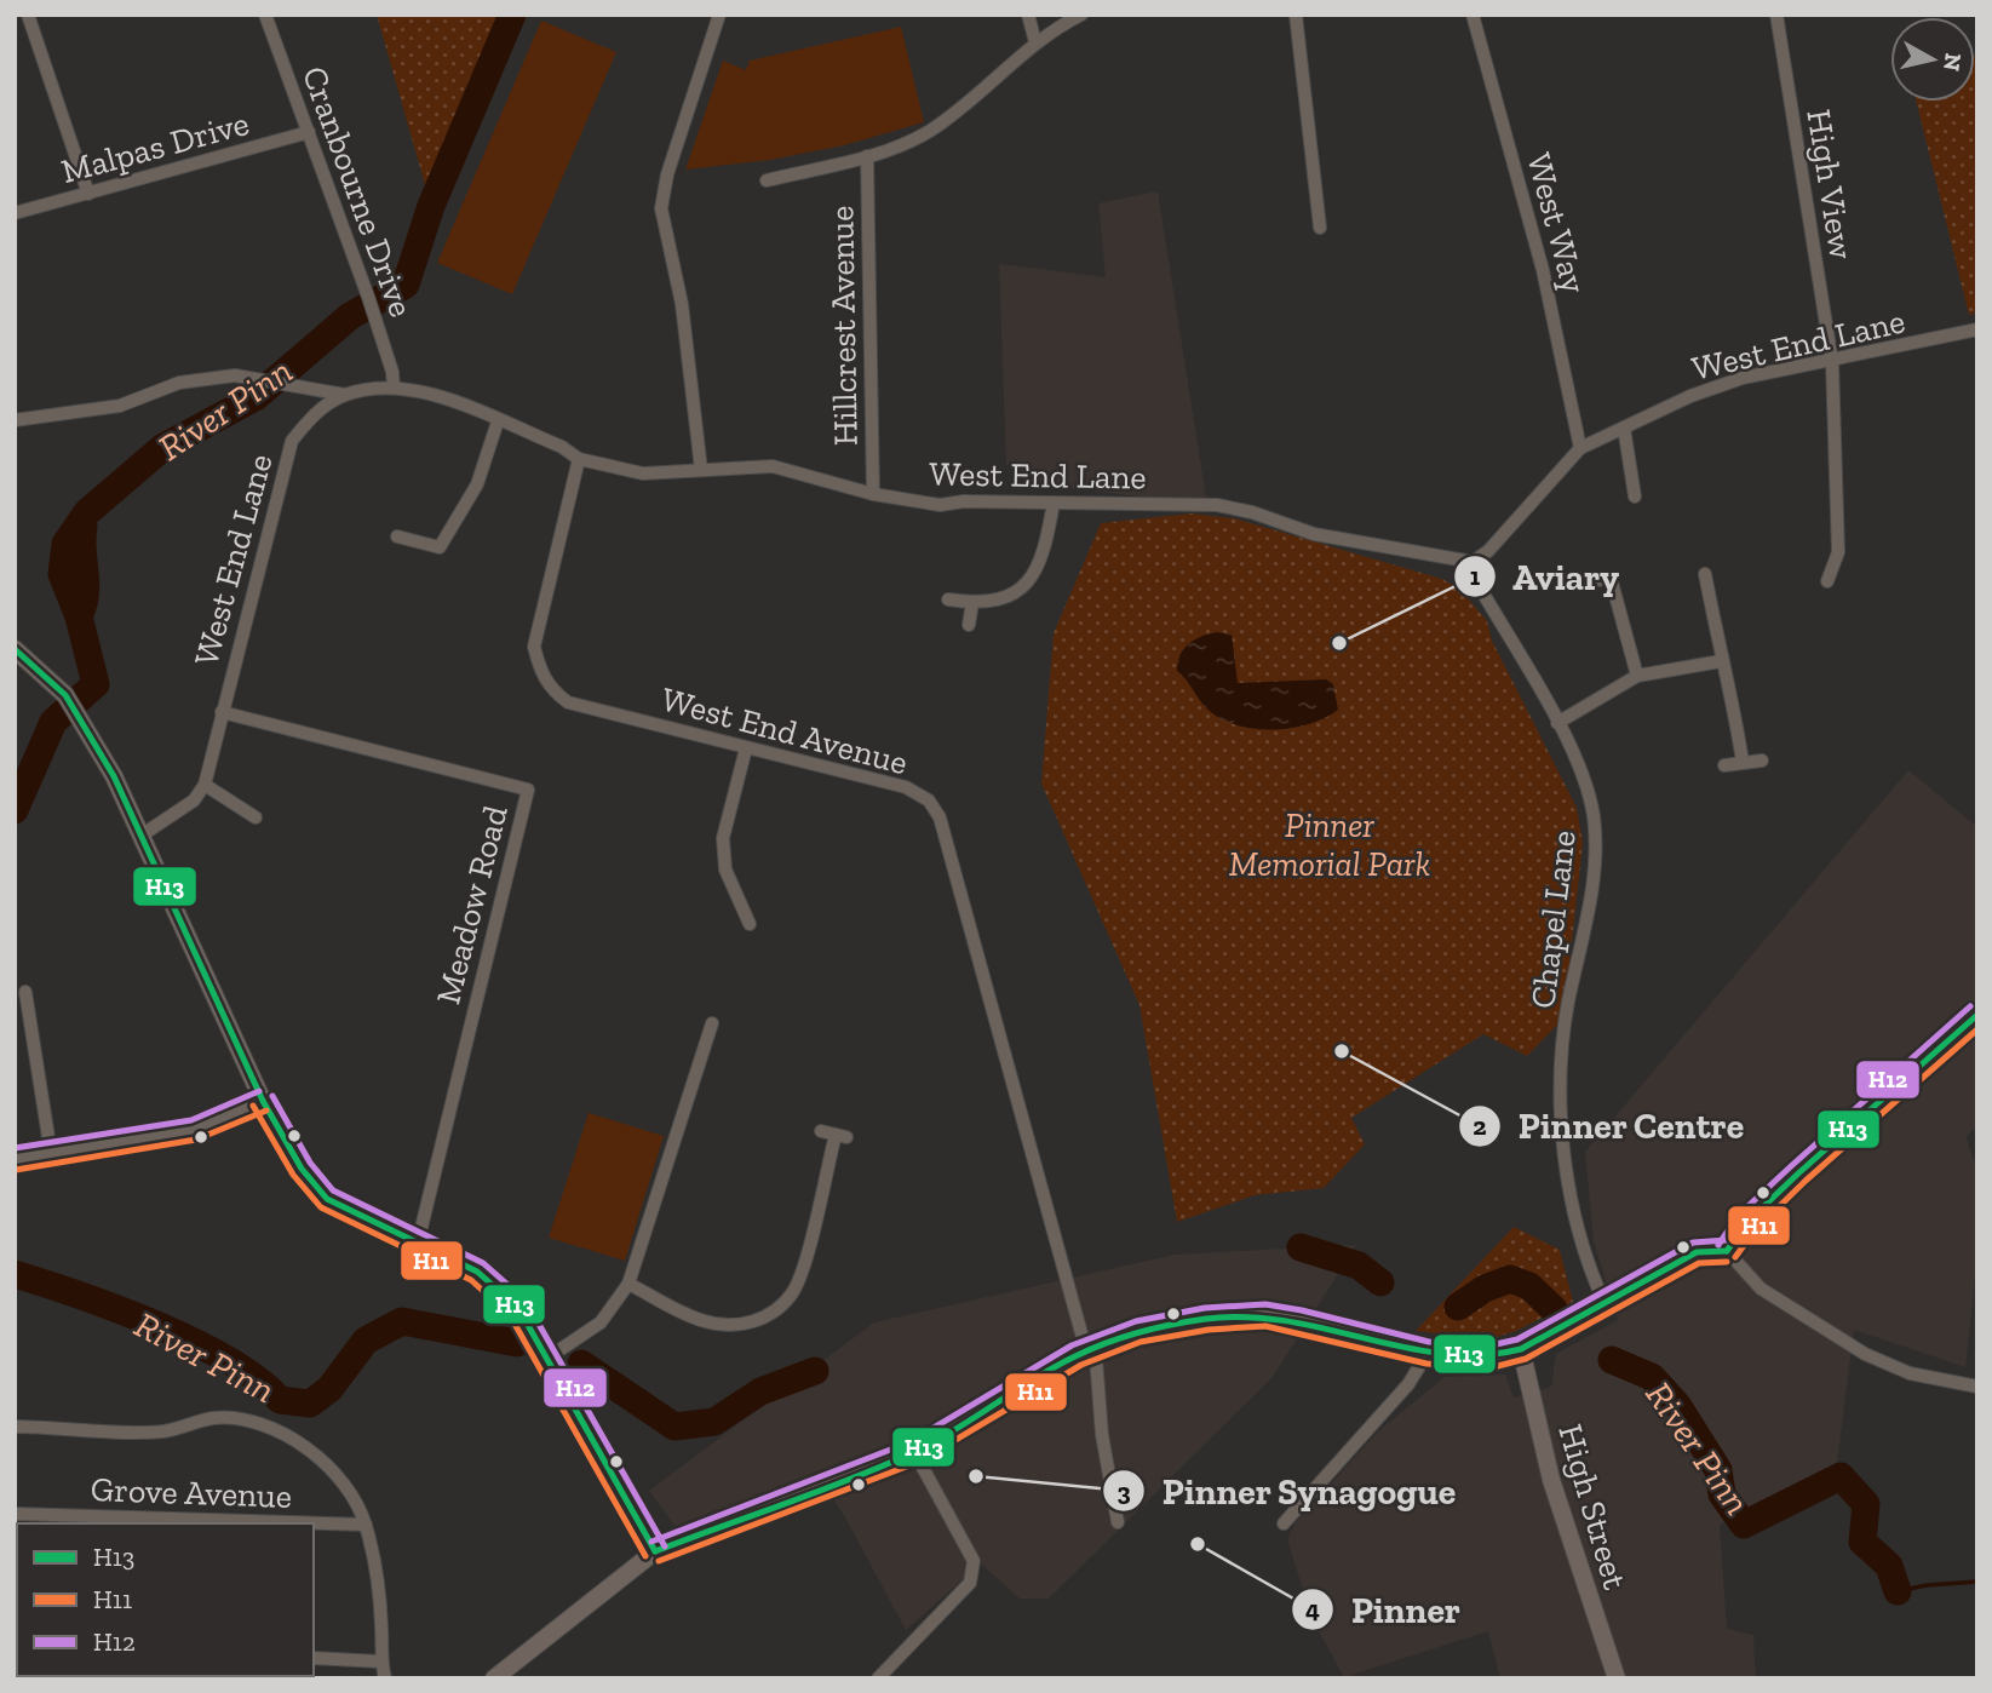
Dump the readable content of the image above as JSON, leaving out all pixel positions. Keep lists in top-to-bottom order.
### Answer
{
  "streets": {
    "street": [
      "Malpas Drive",
      "High View",
      "Cranbourne Drive",
      "West Way",
      "Hillcrest Avenue",
      "West End Lane",
      "West End Avenue",
      "Meadow Road",
      "Chapel Lane",
      "Grove Avenue",
      "High Street"
    ]
  },
  "crossings": [
    ["Malpas Drive", "Cranbourne Drive"],
    ["High View", "West End Lane"],
    ["Cranbourne Drive", "West End Lane"],
    ["West Way", "West End Lane"],
    ["Hillcrest Avenue", "West End Lane"],
    ["West End Lane", "West End Avenue"],
    ["West End Lane", "Meadow Road"],
    ["West End Lane", "Chapel Lane"]
  ],
  "water": ["River Pinn"],
  "parks": ["Pinner Memorial Park"],
  "places": [
    "Aviary",
    "Pinner Centre",
    "Pinner Synagogue",
    "Pinner"
  ],
  "lines": ["transit line H13", "transit line H12", "transit line H11"],
  "legend": ["H13", "H11", "H12"],
  "north": "right"
}
